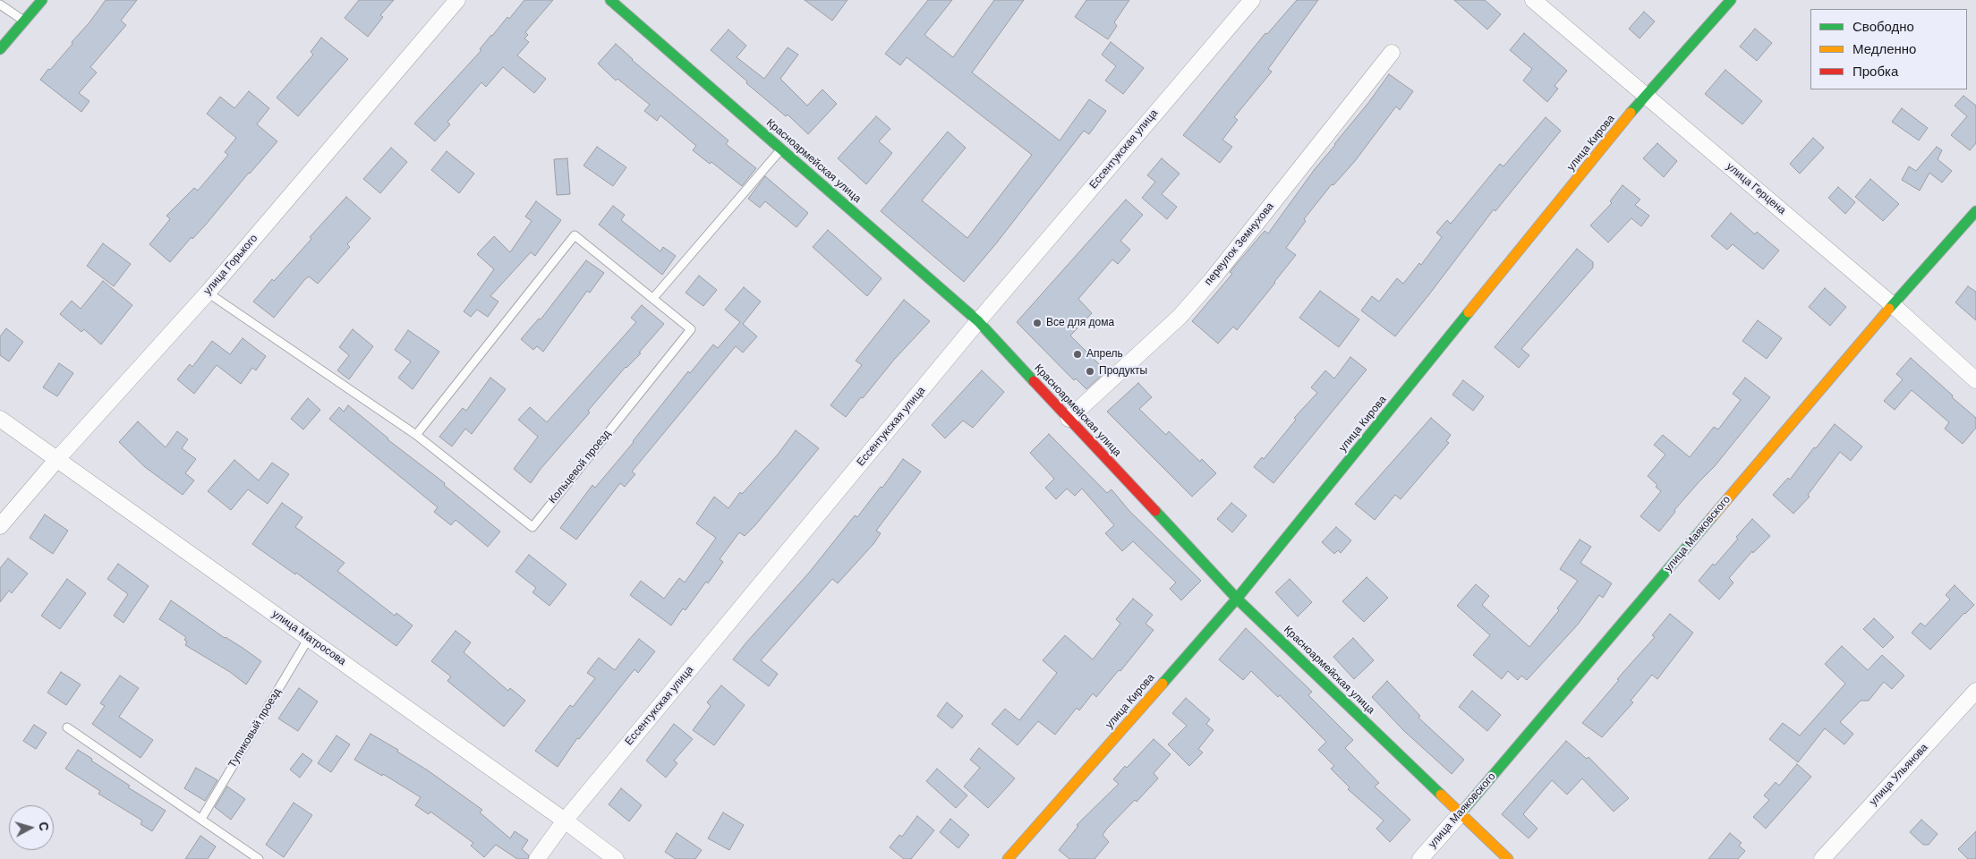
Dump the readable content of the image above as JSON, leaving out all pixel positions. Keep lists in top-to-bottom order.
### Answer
{
  "streets": {
    "street": [
      "улица Кирова",
      "Ессентукская улица",
      "Красноармейская улица",
      "улица Герцена",
      "переулок Земнухова",
      "улица Горького",
      "улица Маяковского",
      "улица Матросова",
      "улица Ульянова"
    ],
    "lane": ["Кольцевой проезд", "Тупиковый проезд"]
  },
  "crossings": [
    ["улица Кирова", "Красноармейская улица"],
    ["улица Кирова", "улица Герцена"],
    ["Ессентукская улица", "Красноармейская улица"],
    ["Ессентукская улица", "улица Матросова"],
    ["Красноармейская улица", "переулок Земнухова"],
    ["Красноармейская улица", "улица Маяковского"],
    ["улица Герцена", "улица Маяковского"],
    ["улица Горького", "Кольцевой проезд"],
    ["улица Горького", "улица Матросова"],
    ["улица Матросова", "Тупиковый проезд"]
  ],
  "places": ["Все для дома", "Апрель", "Продукты"],
  "legend": ["Свободно", "Медленно", "Пробка"],
  "north": "right"
}
